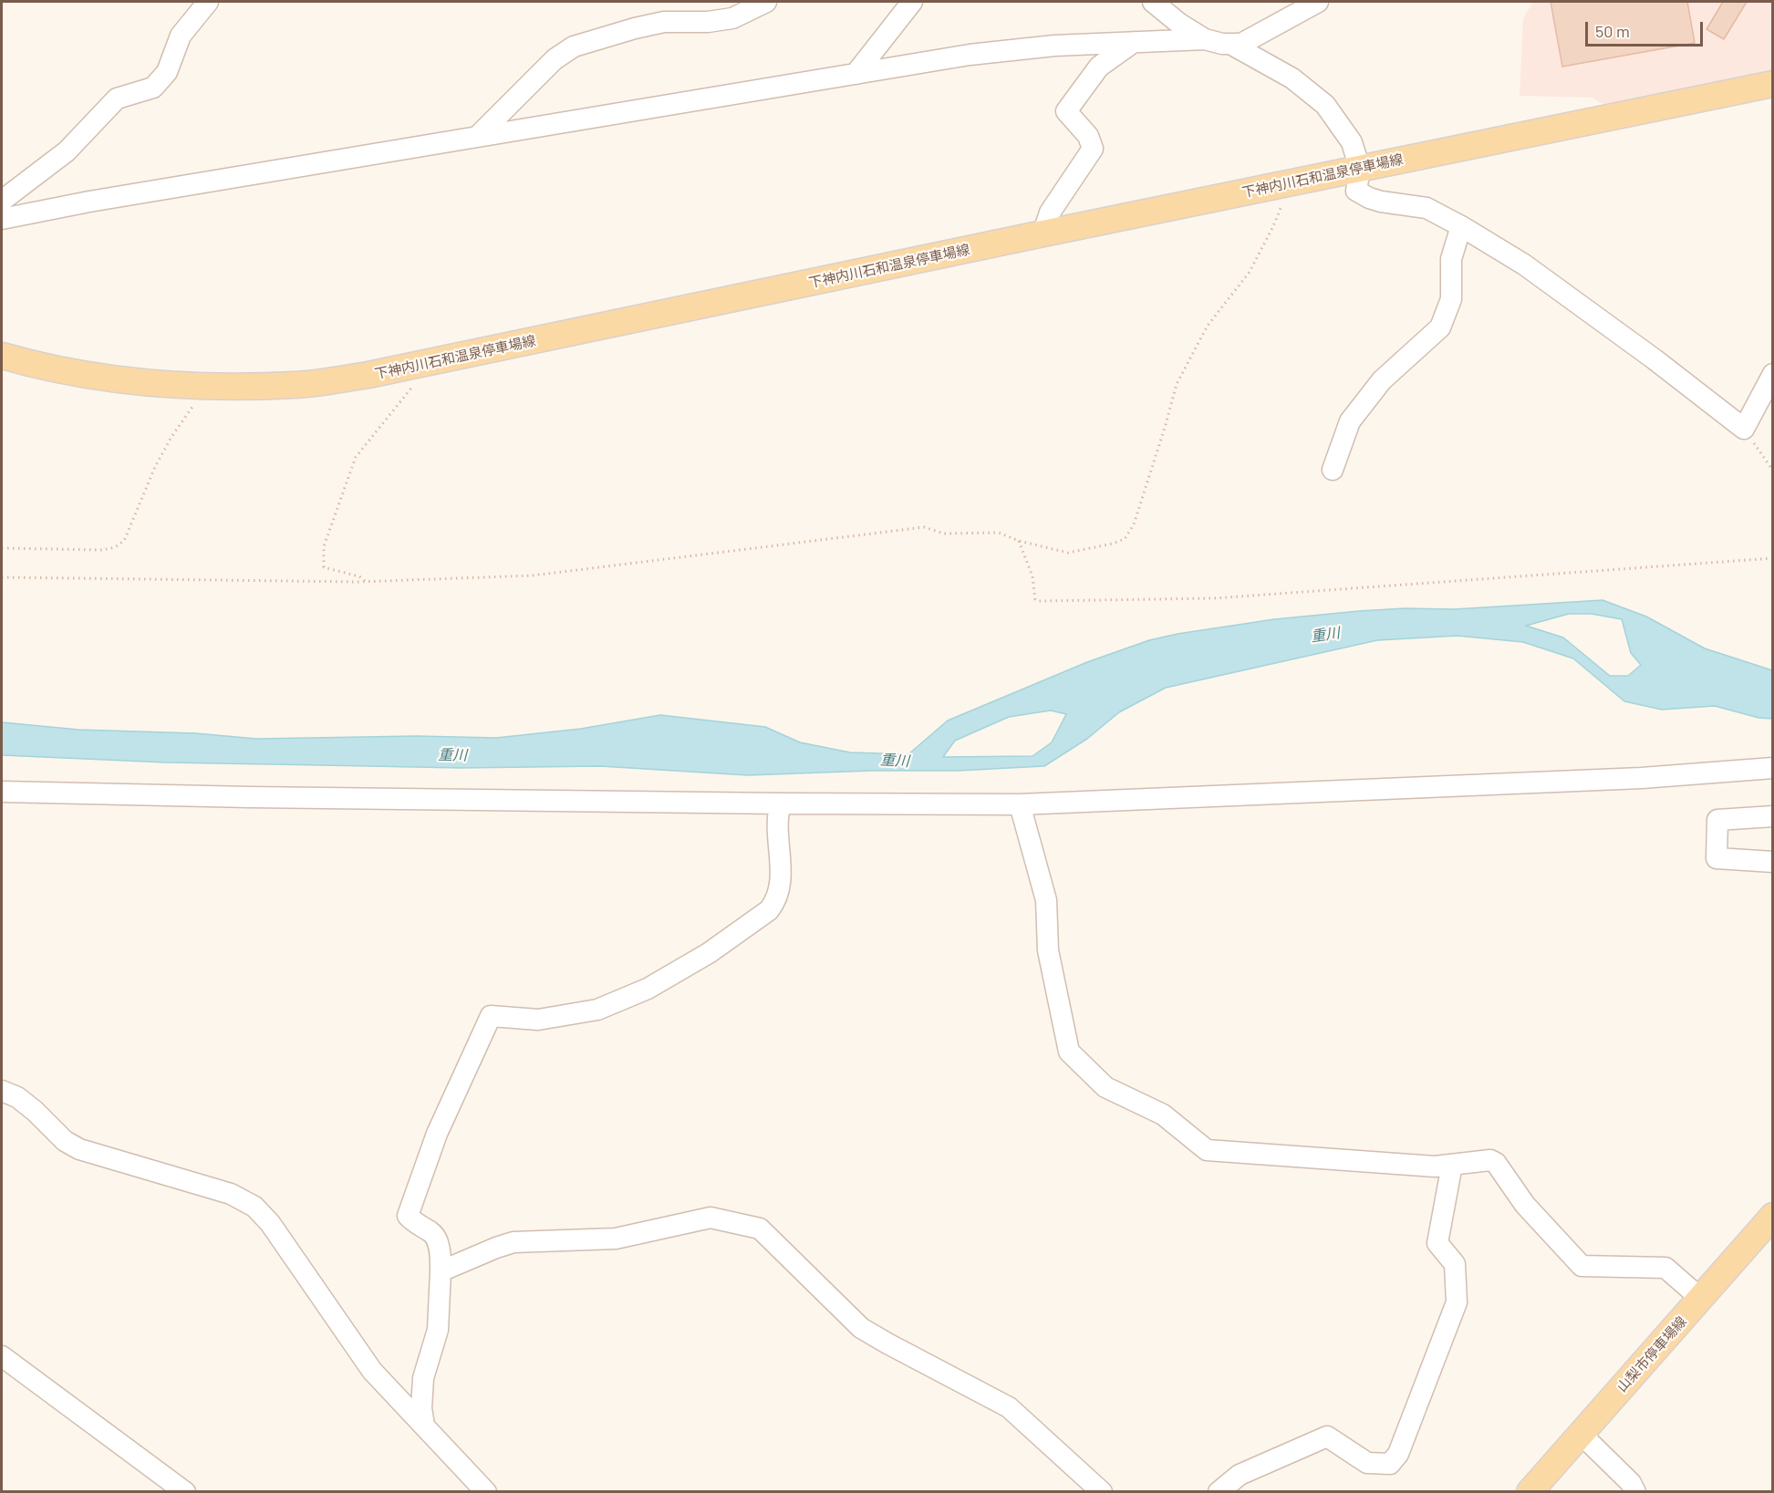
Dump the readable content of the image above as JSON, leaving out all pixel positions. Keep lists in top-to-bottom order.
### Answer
{
  "streets": {
    "main road": ["下神内川石和温泉停車場線", "山梨市停車場線"]
  },
  "water": ["重川"],
  "scale_bar": "50 m"
}
